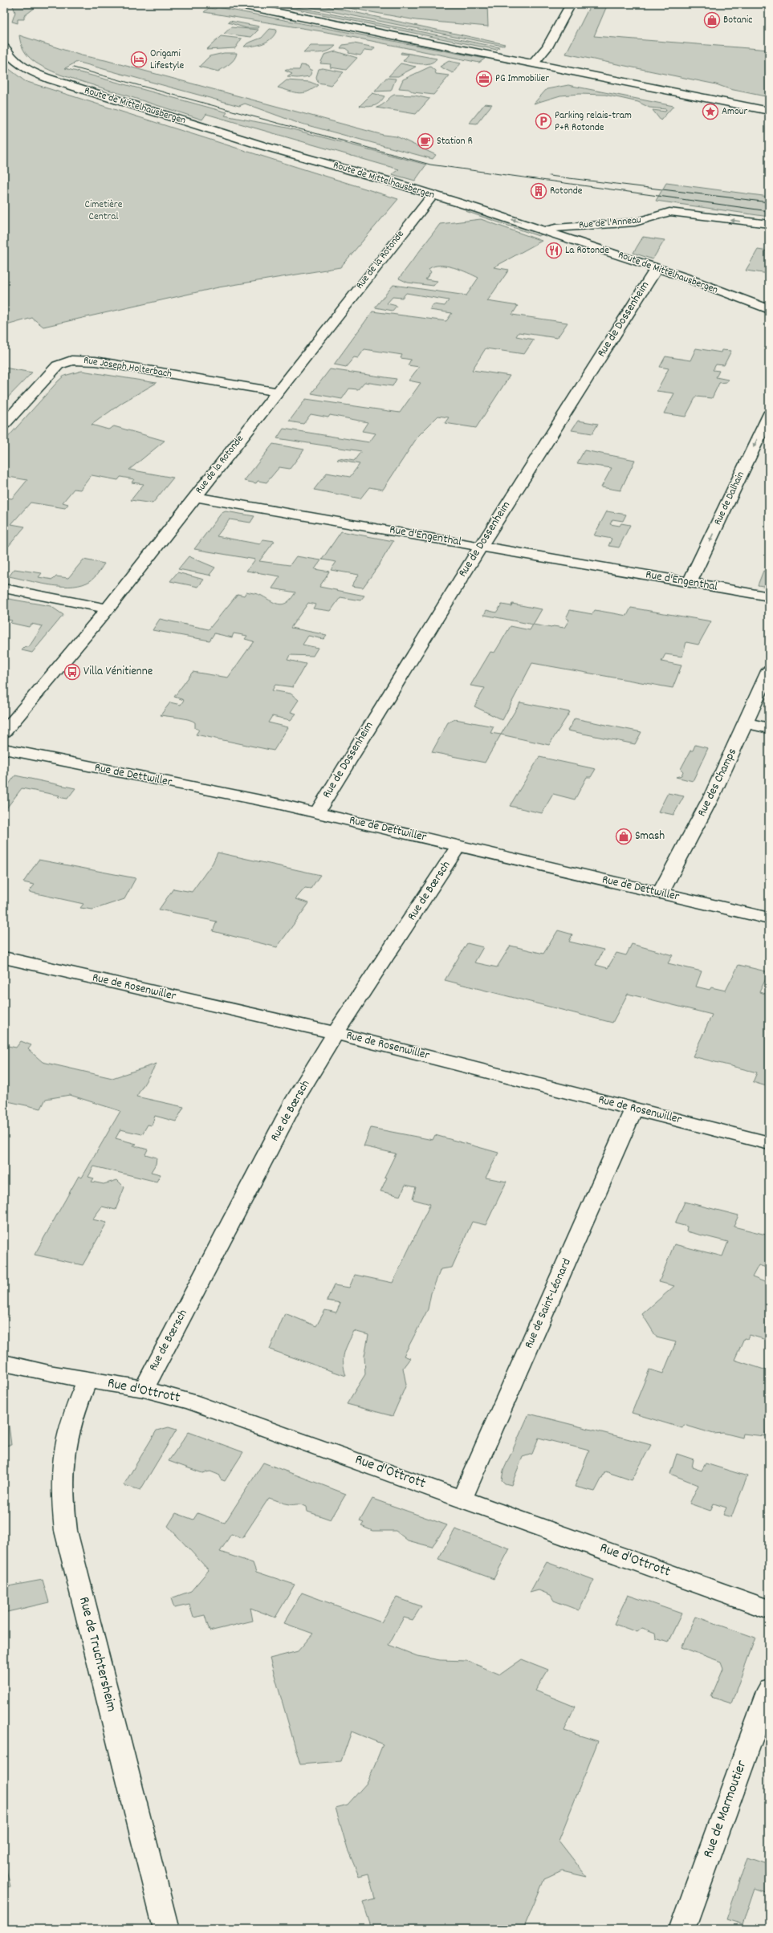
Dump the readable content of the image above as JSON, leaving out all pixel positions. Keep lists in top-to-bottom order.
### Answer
{
  "streets": {
    "street": [
      "Route de Mittelhausbergen",
      "Rue de l'Anneau",
      "Rue de la Rotonde",
      "Rue de Dossenheim",
      "Rue Joseph Holterbach",
      "Rue de Dalhain",
      "Rue d'Engenthal",
      "Rue de Dettwiller",
      "Rue des Champs",
      "Rue de Bœrsch",
      "Rue de Rosenwiller",
      "Rue de Saint-Léonard",
      "Rue d'Ottrott",
      "Rue de Truchtersheim",
      "Rue de Marmoutier"
    ]
  },
  "crossings": [
    ["Route de Mittelhausbergen", "Rue de l'Anneau"],
    ["Route de Mittelhausbergen", "Rue de la Rotonde"],
    ["Route de Mittelhausbergen", "Rue de Dossenheim"],
    ["Rue de la Rotonde", "Rue Joseph Holterbach"],
    ["Rue de la Rotonde", "Rue d'Engenthal"],
    ["Rue de Dossenheim", "Rue d'Engenthal"],
    ["Rue de Dossenheim", "Rue de Dettwiller"],
    ["Rue de Dalhain", "Rue d'Engenthal"],
    ["Rue de Dettwiller", "Rue des Champs"],
    ["Rue de Dettwiller", "Rue de Bœrsch"],
    ["Rue de Bœrsch", "Rue de Rosenwiller"],
    ["Rue de Bœrsch", "Rue d'Ottrott"],
    ["Rue de Rosenwiller", "Rue de Saint-Léonard"],
    ["Rue de Saint-Léonard", "Rue d'Ottrott"],
    ["Rue d'Ottrott", "Rue de Truchtersheim"]
  ],
  "one_way": ["Rue de Dalhain"],
  "parks": ["Cimetière Central"],
  "places": {
    "shop": ["Botanic", "Smash"],
    "hotel": ["Origami Lifestyle"],
    "office": ["PG Immobilier"],
    "place": ["Amour"],
    "parking": ["Parking relais-tram P+R Rotonde"],
    "cafe": ["Station R"],
    "building": ["Rotonde"],
    "restaurant": ["La Rotonde"],
    "bus stop": ["Villa Vénitienne"]
  }
}
